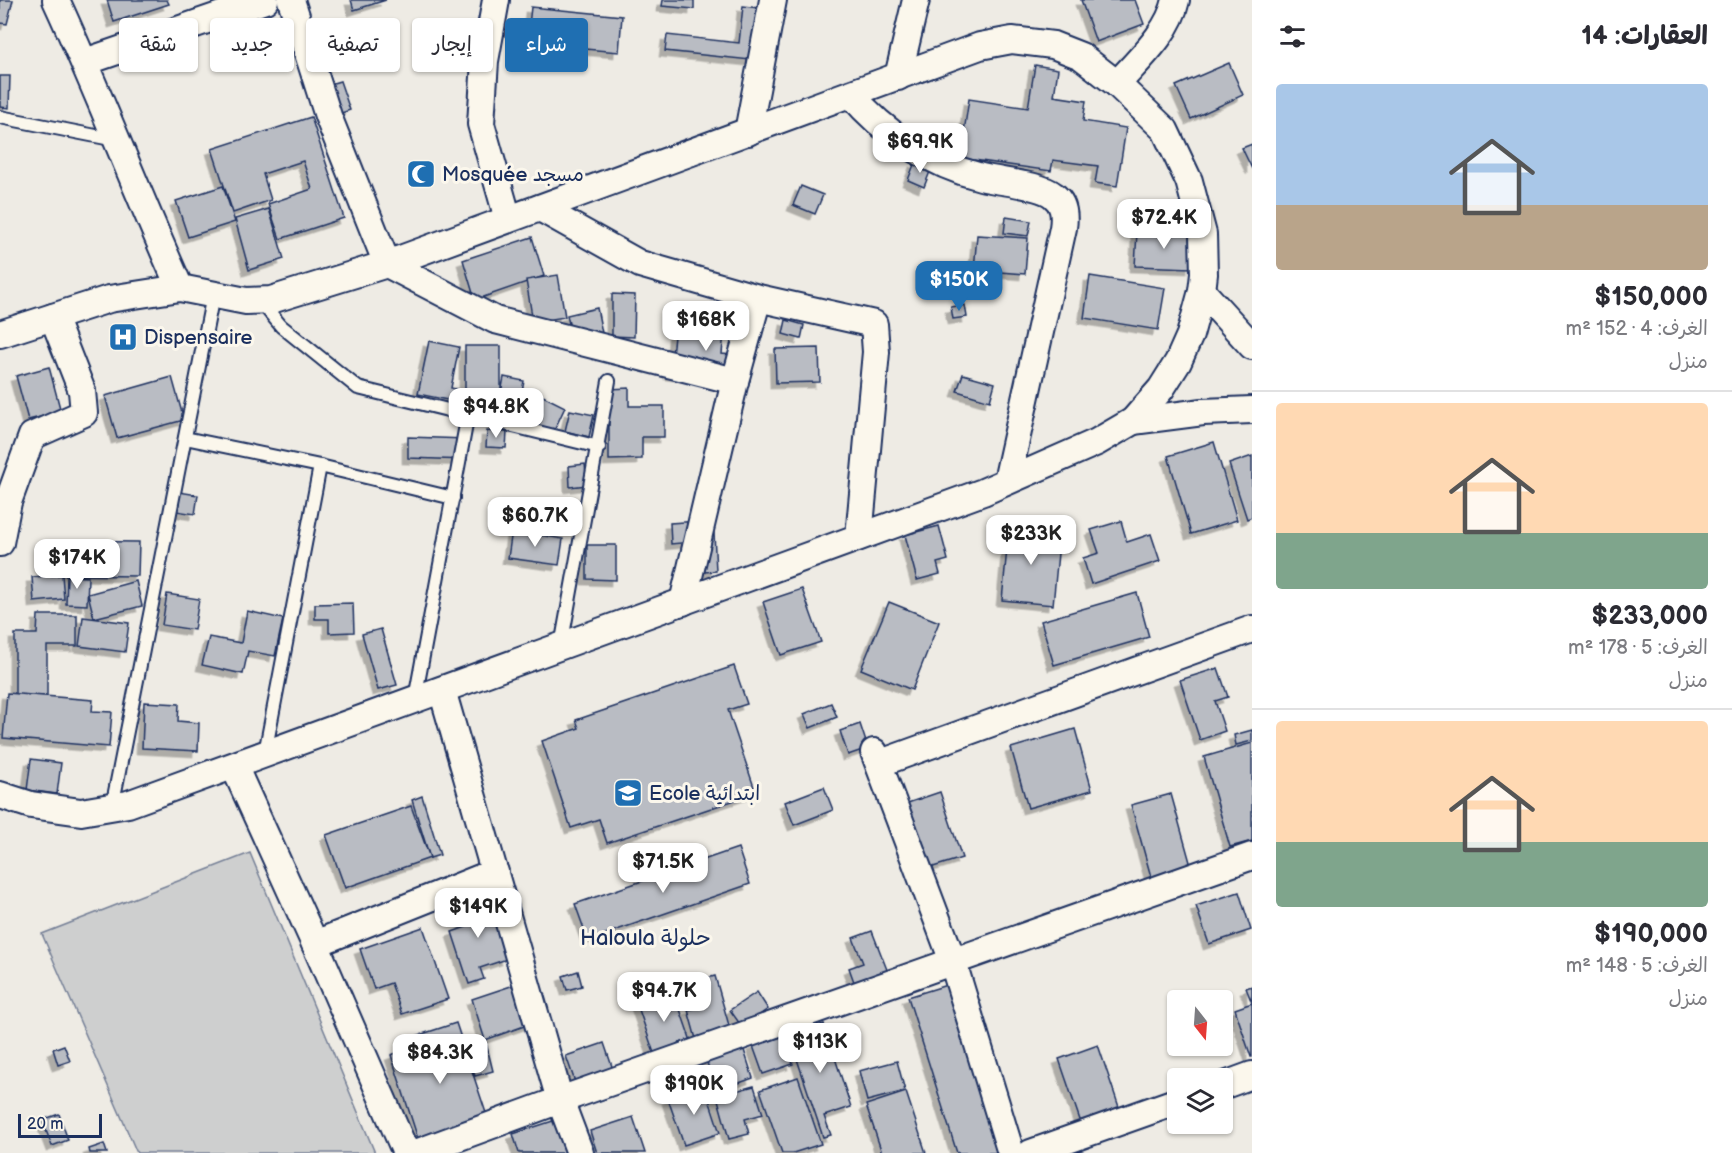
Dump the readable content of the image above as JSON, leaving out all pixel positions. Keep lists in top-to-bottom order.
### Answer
{
  "districts": ["Haloula حلولة"],
  "places": {
    "mosque": ["Mosquée مسجد"],
    "hospital": ["Dispensaire"],
    "school or university": ["Ecole ابتدائية"]
  },
  "scale_bar": "20 m",
  "north": "bottom",
  "page": {
    "heading": "العقارات: 14",
    "chip": [
      "شراء",
      "إيجار",
      "تصفية",
      "جديد",
      "شقة"
    ],
    "list": [
      {
        "name": "$150,000",
        "note": "الغرف: 4 · 152 m² · منزل"
      },
      {
        "name": "$233,000",
        "note": "الغرف: 5 · 178 m² · منزل"
      },
      {
        "name": "$190,000",
        "note": "الغرف: 5 · 148 m² · منزل"
      }
    ],
    "price": [
      "$69.9K",
      "$72.4K",
      "$150K",
      "$168K",
      "$94.8K",
      "$60.7K",
      "$233K",
      "$174K",
      "$71.5K",
      "$149K",
      "$94.7K",
      "$113K",
      "$84.3K",
      "$190K"
    ],
    "scale": "20 m"
  }
}
